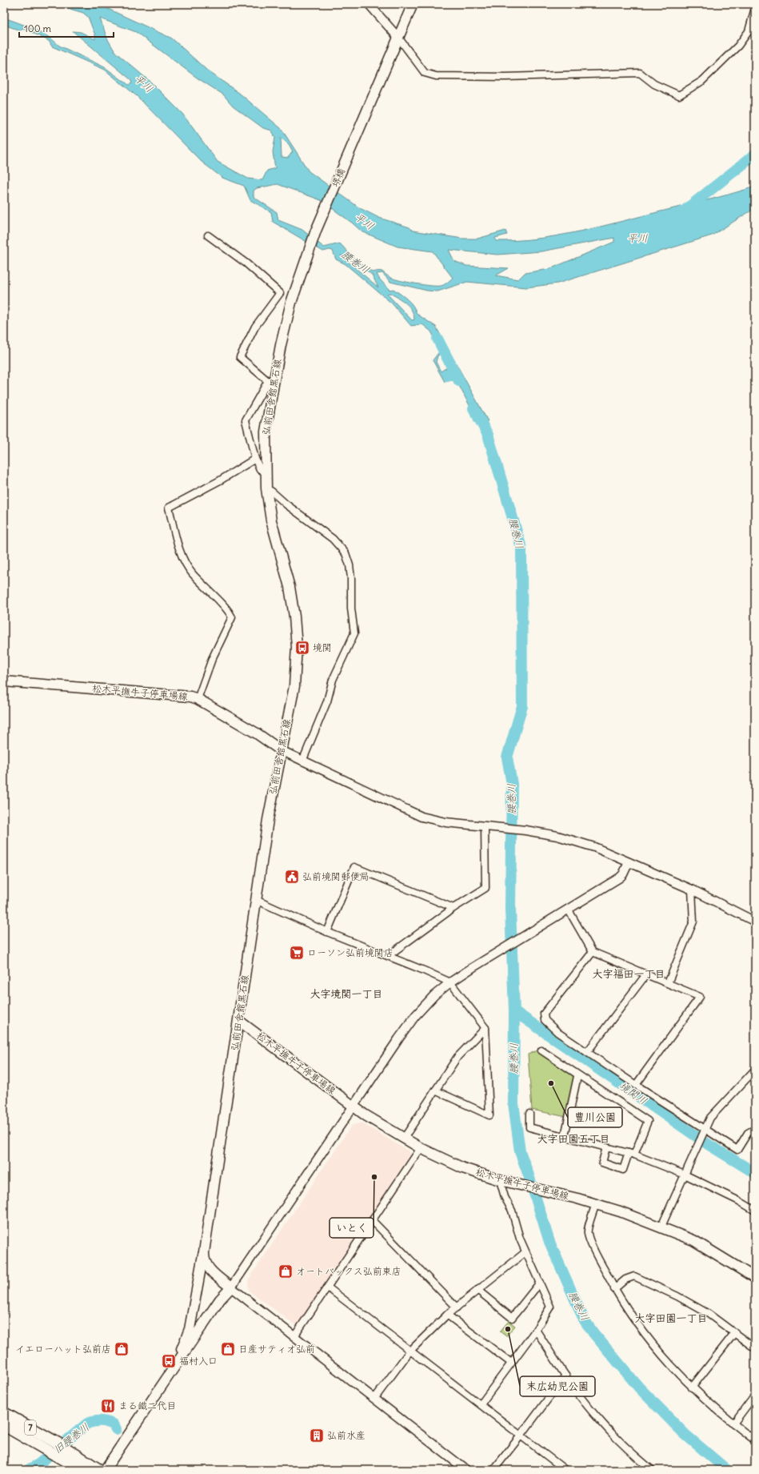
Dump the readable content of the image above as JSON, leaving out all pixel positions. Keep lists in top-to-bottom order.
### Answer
{
  "streets": {
    "highway": ["7"],
    "main road": ["堺橋", "弘前田舎館黒石線", "松木平撫牛子停車場線"]
  },
  "crossings": [
    ["堺橋", "弘前田舎館黒石線"],
    ["弘前田舎館黒石線", "松木平撫牛子停車場線"]
  ],
  "districts": [
    "大字福田一丁目",
    "大字境関一丁目",
    "大字田園五丁目",
    "大字田園一丁目"
  ],
  "water": [
    "平川",
    "腰巻川",
    "境関川",
    "旧腰巻川"
  ],
  "places": {
    "bus stop": ["境関", "福村入口"],
    "public building": ["弘前境関郵便局"],
    "supermarket": ["ローソン弘前境関店"],
    "other": ["豊川公園", "いとく", "末広幼児公園"],
    "shop": ["オートバックス弘前東店", "イエローハット弘前店", "日産サティオ弘前"],
    "restaurant": ["まる鐵二代目"],
    "building": ["弘前水産"]
  },
  "scale_bar": "100 m"
}
